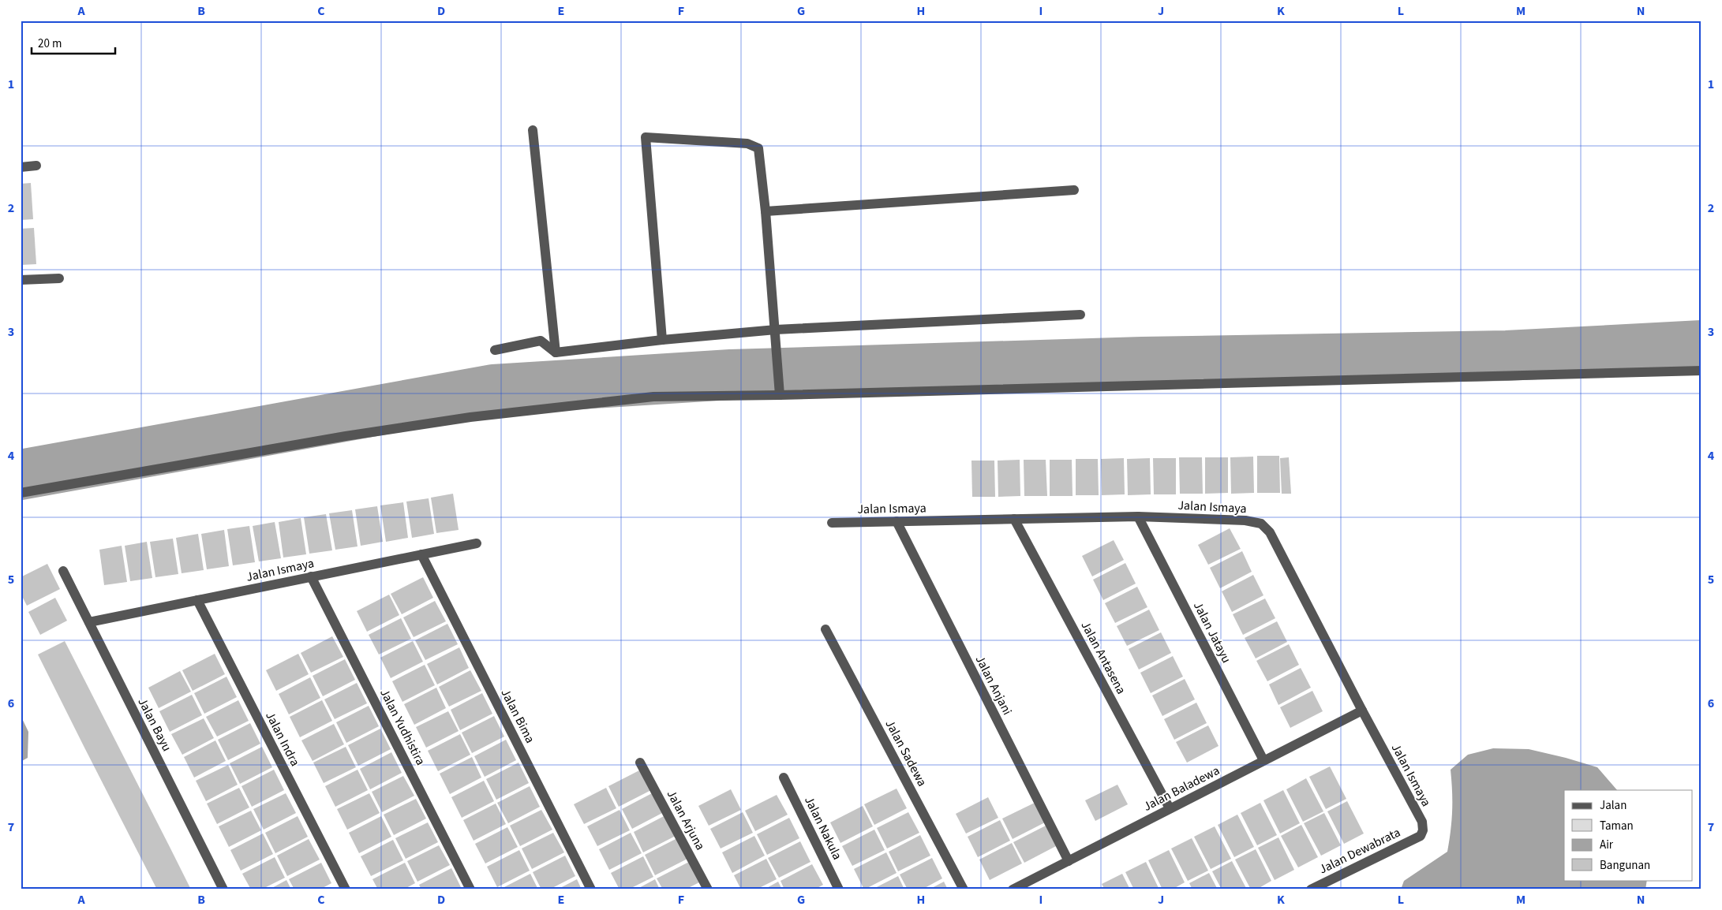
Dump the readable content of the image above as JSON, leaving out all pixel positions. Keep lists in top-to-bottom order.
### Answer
{
  "streets": {
    "street": [
      "Jalan Ismaya",
      "Jalan Jatayu",
      "Jalan Antasena",
      "Jalan Anjani",
      "Jalan Bima",
      "Jalan Bayu",
      "Jalan Yudhistira",
      "Jalan Indra",
      "Jalan Sadewa",
      "Jalan Baladewa",
      "Jalan Arjuna",
      "Jalan Nakula",
      "Jalan Dewabrata"
    ]
  },
  "crossings": [
    ["Jalan Ismaya", "Jalan Jatayu"],
    ["Jalan Ismaya", "Jalan Antasena"],
    ["Jalan Ismaya", "Jalan Anjani"],
    ["Jalan Ismaya", "Jalan Bima"],
    ["Jalan Ismaya", "Jalan Bayu"],
    ["Jalan Ismaya", "Jalan Yudhistira"],
    ["Jalan Ismaya", "Jalan Indra"],
    ["Jalan Ismaya", "Jalan Baladewa"],
    ["Jalan Ismaya", "Jalan Dewabrata"],
    ["Jalan Jatayu", "Jalan Baladewa"],
    ["Jalan Antasena", "Jalan Baladewa"],
    ["Jalan Anjani", "Jalan Baladewa"]
  ],
  "legend": [
    "Jalan",
    "Taman",
    "Air",
    "Bangunan"
  ],
  "scale_bar": "20 m",
  "grid": {
    "columns": [
      "A",
      "B",
      "C",
      "D",
      "E",
      "F",
      "G",
      "H",
      "I",
      "J",
      "K",
      "L",
      "M",
      "N"
    ],
    "rows": [
      "1",
      "2",
      "3",
      "4",
      "5",
      "6",
      "7"
    ]
  }
}
